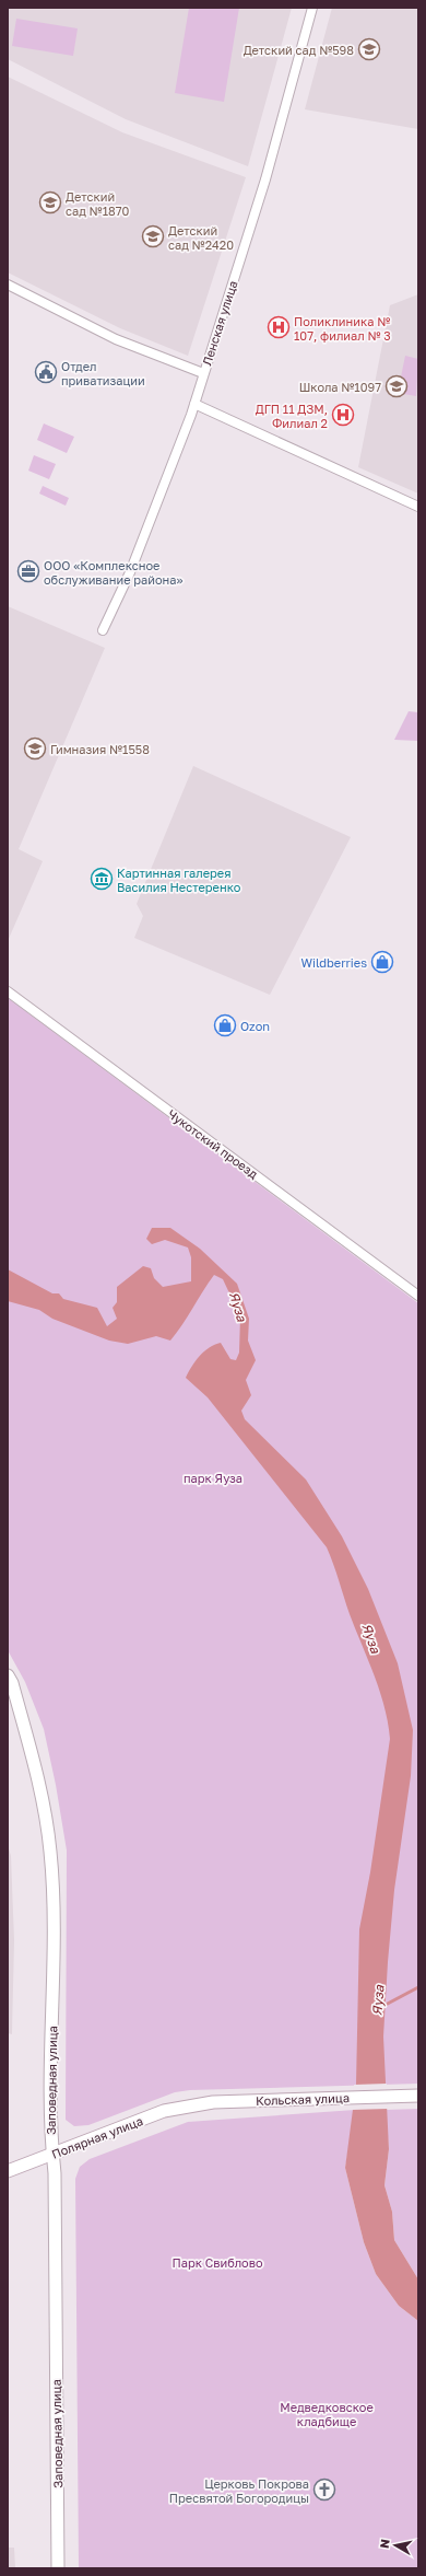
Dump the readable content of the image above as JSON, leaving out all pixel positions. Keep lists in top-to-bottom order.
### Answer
{
  "streets": {
    "street": [
      "Ленская улица",
      "Чукотский проезд",
      "Заповедная улица",
      "Кольская улица",
      "Полярная улица"
    ]
  },
  "crossings": [
    ["Заповедная улица", "Полярная улица"],
    ["Кольская улица", "Полярная улица"]
  ],
  "water": ["Яуза"],
  "parks": ["парк Яуза", "Парк Свиблово", "Медведковское кладбище"],
  "places": {
    "school or university": [
      "Детский сад №598",
      "Детский сад №1870",
      "Детский сад №2420",
      "Школа №1097",
      "Гимназия №1558"
    ],
    "hospital": ["Поликлиника № 107, филиал № 3", "ДГП 11 ДЗМ, Филиал 2"],
    "public building": ["Отдел приватизации"],
    "office": ["ООО «Комплексное обслуживание района»"],
    "museum": ["Картинная галерея Василия Нестеренко"],
    "shop": ["Wildberries", "Ozon"],
    "church": ["Церковь Покрова Пресвятой Богородицы"]
  },
  "north": "left"
}
